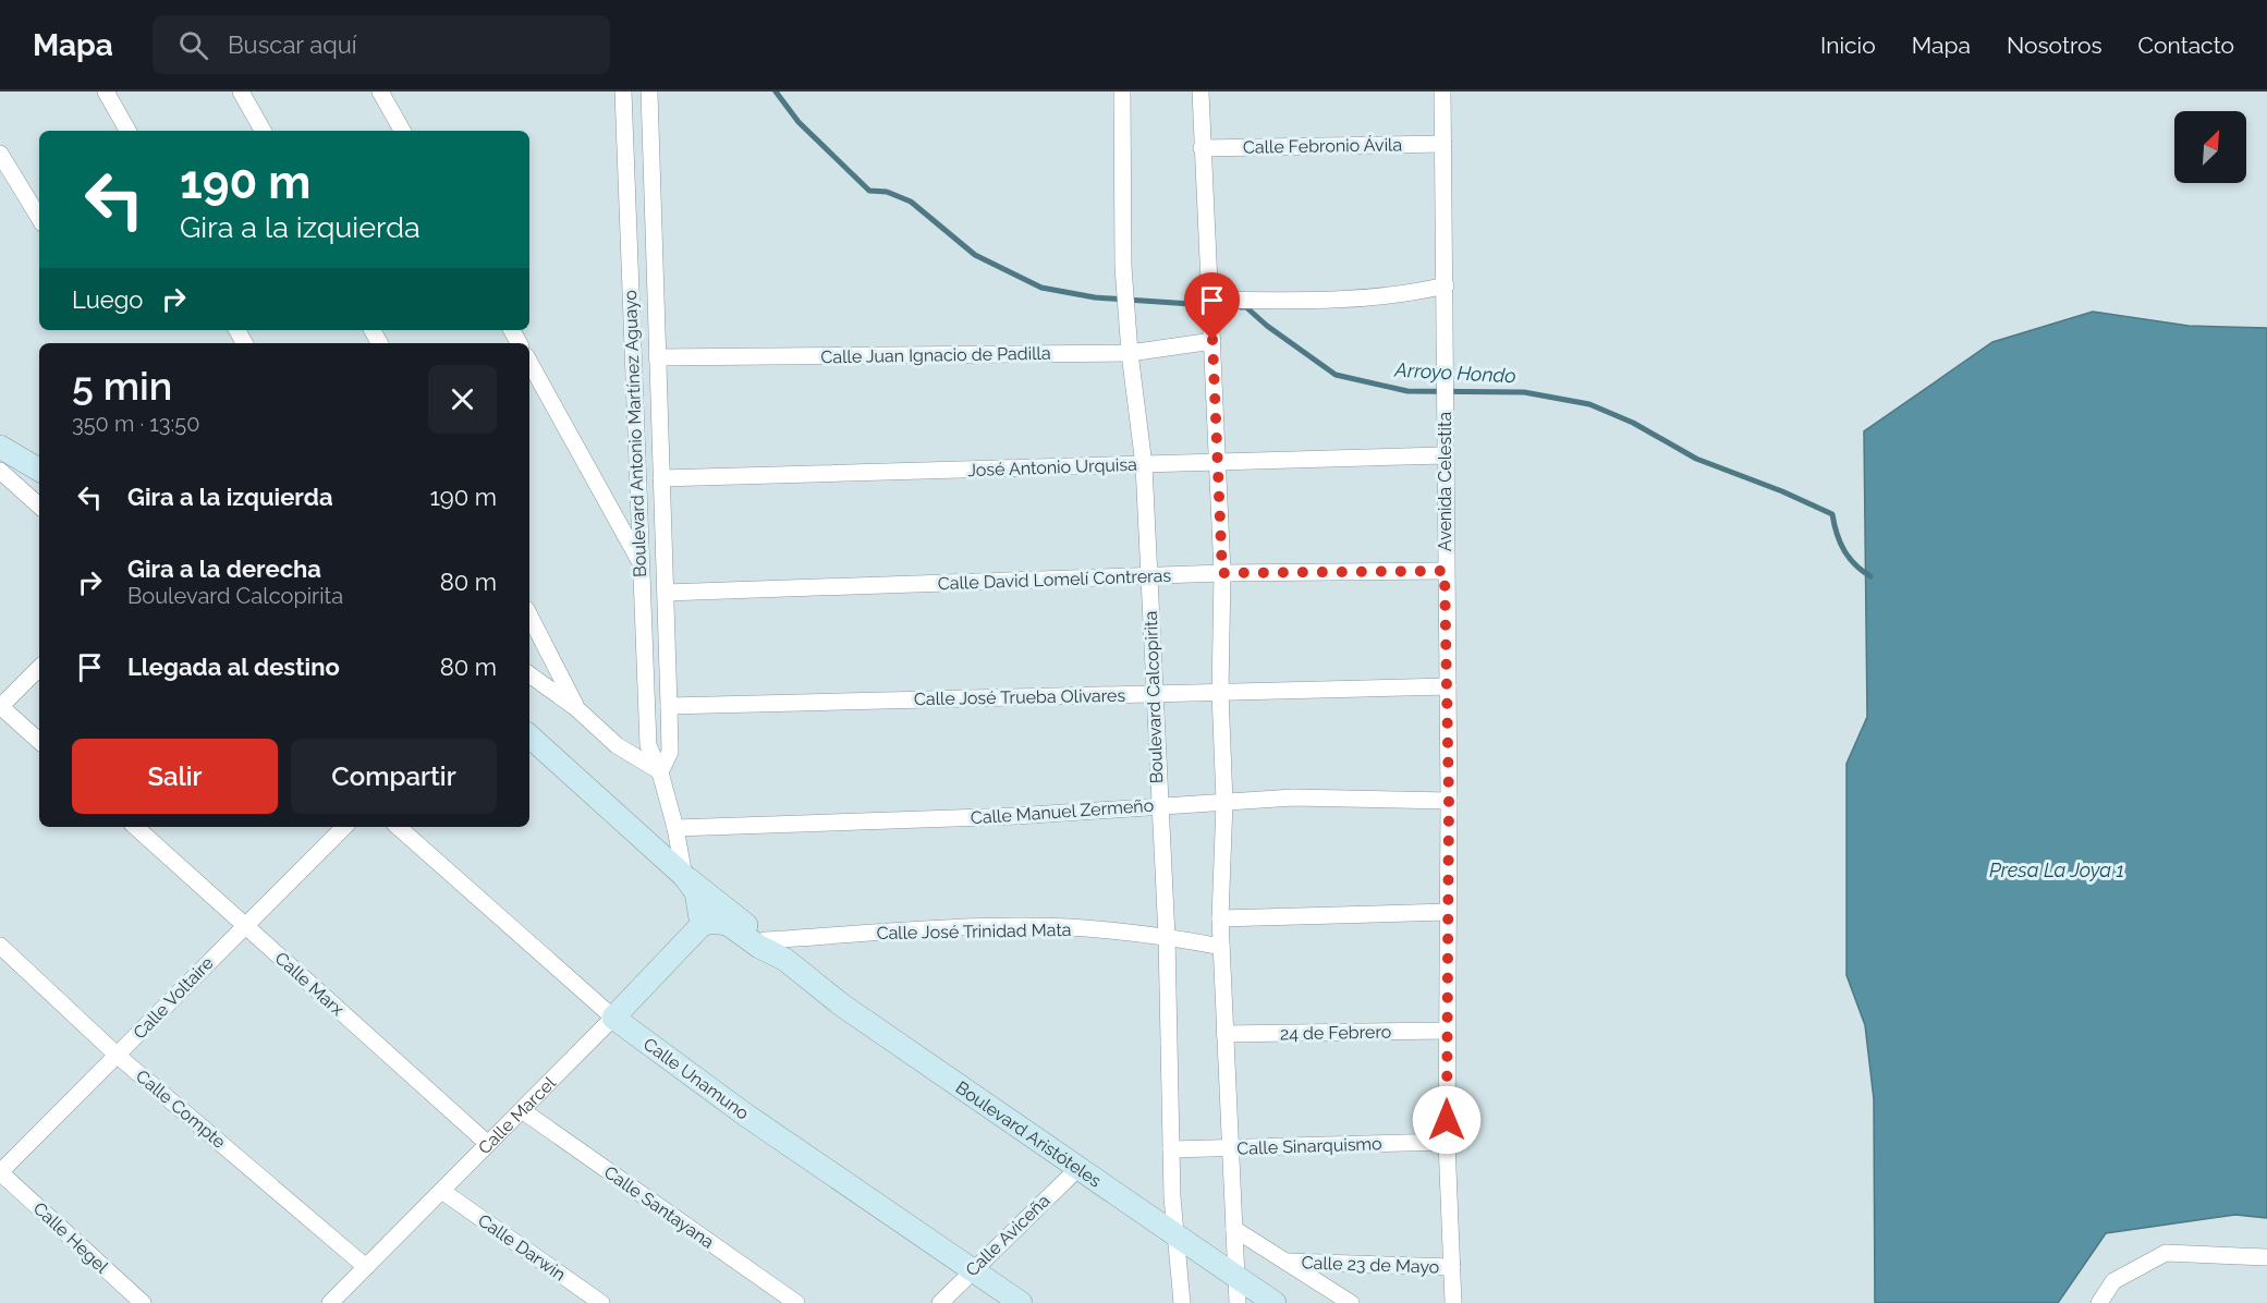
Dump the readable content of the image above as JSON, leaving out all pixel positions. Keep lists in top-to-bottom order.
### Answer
{
  "streets": {
    "street": [
      "Calle Febronio Ávila",
      "Calle Juan Ignacio de Padilla",
      "Boulevard Antonio Martínez Aguayo",
      "José Antonio Urquisa",
      "Avenida Celestita",
      "Calle David Lomelí Contreras",
      "Calle José Trueba Olivares",
      "Boulevard Calcopirita",
      "Calle Manuel Zermeño",
      "Calle José Trinidad Mata",
      "Calle Marx",
      "Calle Voltaire",
      "24 de Febrero",
      "Calle Unamuno",
      "Calle Compte",
      "Calle Marcel",
      "Boulevard Aristóteles",
      "Calle Sinarquismo",
      "Calle Santayana",
      "Calle Aviceña",
      "Calle Hegel",
      "Calle Darwin",
      "Calle 23 de Mayo"
    ]
  },
  "crossings": [
    ["Calle Febronio Ávila", "Avenida Celestita"],
    ["Calle Juan Ignacio de Padilla", "Boulevard Antonio Martínez Aguayo"],
    ["Calle Juan Ignacio de Padilla", "Boulevard Calcopirita"],
    ["Boulevard Antonio Martínez Aguayo", "José Antonio Urquisa"],
    ["Boulevard Antonio Martínez Aguayo", "Calle David Lomelí Contreras"],
    ["Boulevard Antonio Martínez Aguayo", "Calle José Trueba Olivares"],
    ["Boulevard Antonio Martínez Aguayo", "Calle Manuel Zermeño"],
    ["Boulevard Antonio Martínez Aguayo", "Boulevard Aristóteles"],
    ["José Antonio Urquisa", "Avenida Celestita"],
    ["José Antonio Urquisa", "Boulevard Calcopirita"],
    ["Avenida Celestita", "Calle David Lomelí Contreras"],
    ["Avenida Celestita", "Calle José Trueba Olivares"],
    ["Avenida Celestita", "Calle Manuel Zermeño"],
    ["Avenida Celestita", "24 de Febrero"],
    ["Avenida Celestita", "Calle Sinarquismo"],
    ["Avenida Celestita", "Calle 23 de Mayo"],
    ["Calle David Lomelí Contreras", "Boulevard Calcopirita"],
    ["Calle José Trueba Olivares", "Boulevard Calcopirita"],
    ["Boulevard Calcopirita", "Calle Manuel Zermeño"],
    ["Boulevard Calcopirita", "Calle José Trinidad Mata"],
    ["Boulevard Calcopirita", "Boulevard Aristóteles"],
    ["Boulevard Calcopirita", "Calle Sinarquismo"],
    ["Calle José Trinidad Mata", "Boulevard Aristóteles"],
    ["Calle Marx", "Calle Voltaire"],
    ["Calle Marx", "Calle Marcel"],
    ["Calle Voltaire", "Calle Compte"],
    ["Calle Voltaire", "Calle Hegel"],
    ["Calle Unamuno", "Calle Marcel"],
    ["Calle Unamuno", "Calle Aviceña"],
    ["Calle Compte", "Calle Marcel"],
    ["Calle Marcel", "Boulevard Aristóteles"],
    ["Calle Marcel", "Calle Santayana"],
    ["Calle Marcel", "Calle Darwin"],
    ["Boulevard Aristóteles", "Calle Aviceña"]
  ],
  "water": ["Arroyo Hondo", "Presa La Joya 1"],
  "north": "top right",
  "page": {
    "header": "Mapa",
    "search": "Buscar aquí",
    "nav": [
      "Inicio",
      "Mapa",
      "Nosotros",
      "Contacto"
    ],
    "turn": ["190 m", "Gira a la izquierda"],
    "then": "Luego",
    "heading": ["5 min", "350 m · 13:50"],
    "list": [
      {
        "name": "Gira a la izquierda",
        "value": "190 m"
      },
      {
        "name": "Gira a la derecha",
        "note": "Boulevard Calcopirita",
        "value": "80 m"
      },
      {
        "name": "Llegada al destino",
        "value": "80 m"
      }
    ],
    "buttons": ["Salir", "Compartir"]
  }
}
